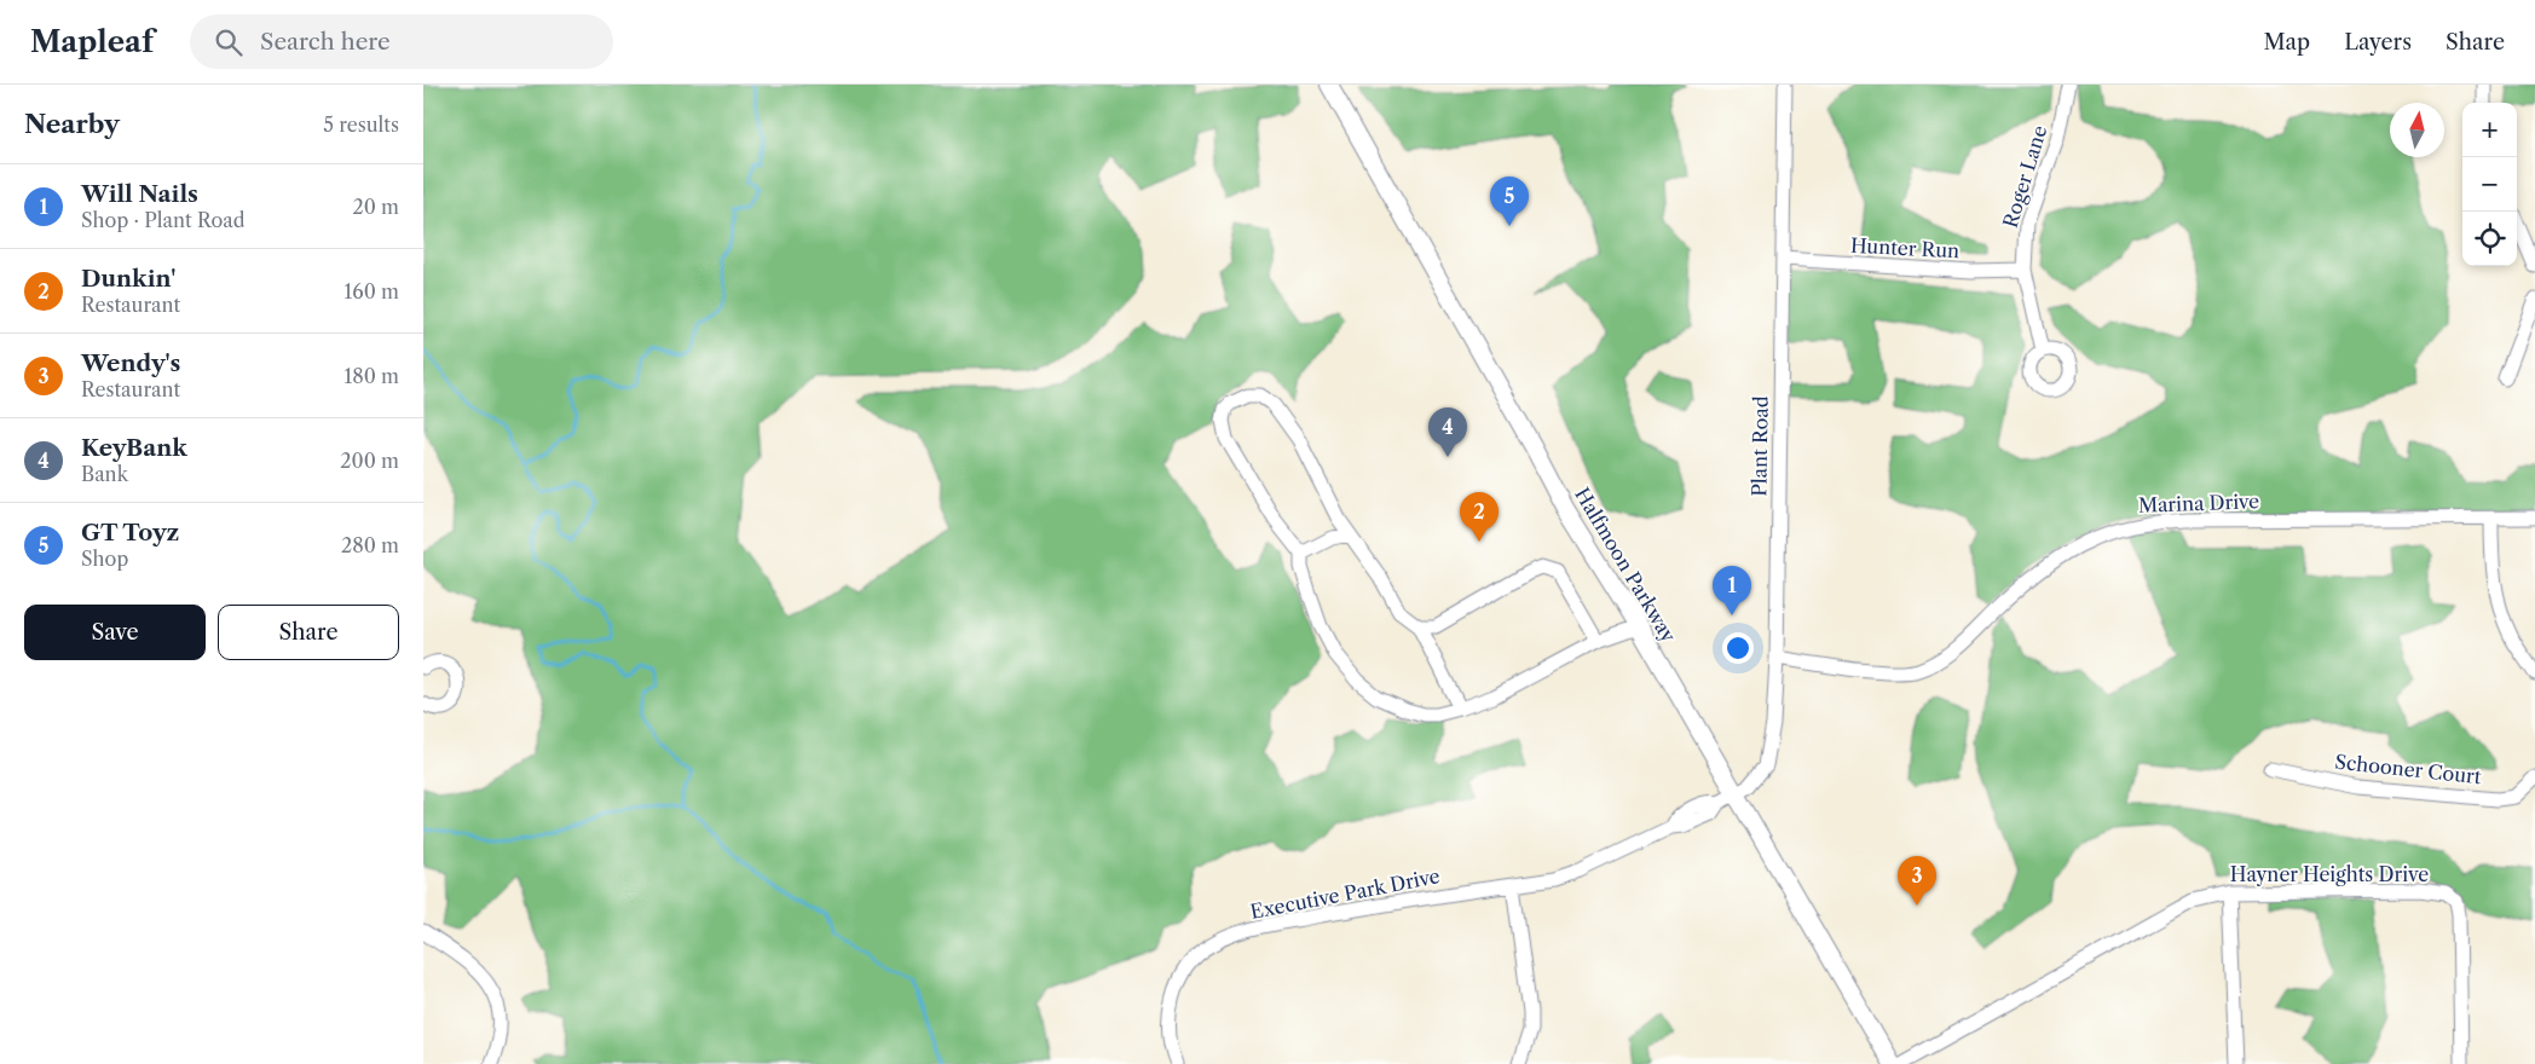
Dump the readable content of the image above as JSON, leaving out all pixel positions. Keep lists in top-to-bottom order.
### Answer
{
  "streets": {
    "main road": ["Halfmoon Parkway"],
    "street": [
      "Roger Lane",
      "Hunter Run",
      "Plant Road",
      "Marina Drive",
      "Schooner Court",
      "Hayner Heights Drive",
      "Executive Park Drive"
    ]
  },
  "crossings": [
    ["Roger Lane", "Hunter Run"],
    ["Hunter Run", "Plant Road"],
    ["Plant Road", "Marina Drive"],
    ["Plant Road", "Halfmoon Parkway"],
    ["Plant Road", "Executive Park Drive"],
    ["Halfmoon Parkway", "Executive Park Drive"]
  ],
  "north": "top",
  "page": {
    "header": "Mapleaf",
    "search": "Search here",
    "nav": ["Map", "Layers", "Share"],
    "heading": ["Nearby", "5 results"],
    "map_buttons": ["+", "−"],
    "list": [
      {
        "mark": "1",
        "name": "Will Nails",
        "note": "Shop · Plant Road",
        "value": "20 m"
      },
      {
        "mark": "2",
        "name": "Dunkin'",
        "note": "Restaurant",
        "value": "160 m"
      },
      {
        "mark": "3",
        "name": "Wendy's",
        "note": "Restaurant",
        "value": "180 m"
      },
      {
        "mark": "4",
        "name": "KeyBank",
        "note": "Bank",
        "value": "200 m"
      },
      {
        "mark": "5",
        "name": "GT Toyz",
        "note": "Shop",
        "value": "280 m"
      }
    ],
    "pins": [
      "5",
      "4",
      "2",
      "1",
      "3"
    ],
    "buttons": ["Save", "Share"]
  }
}
